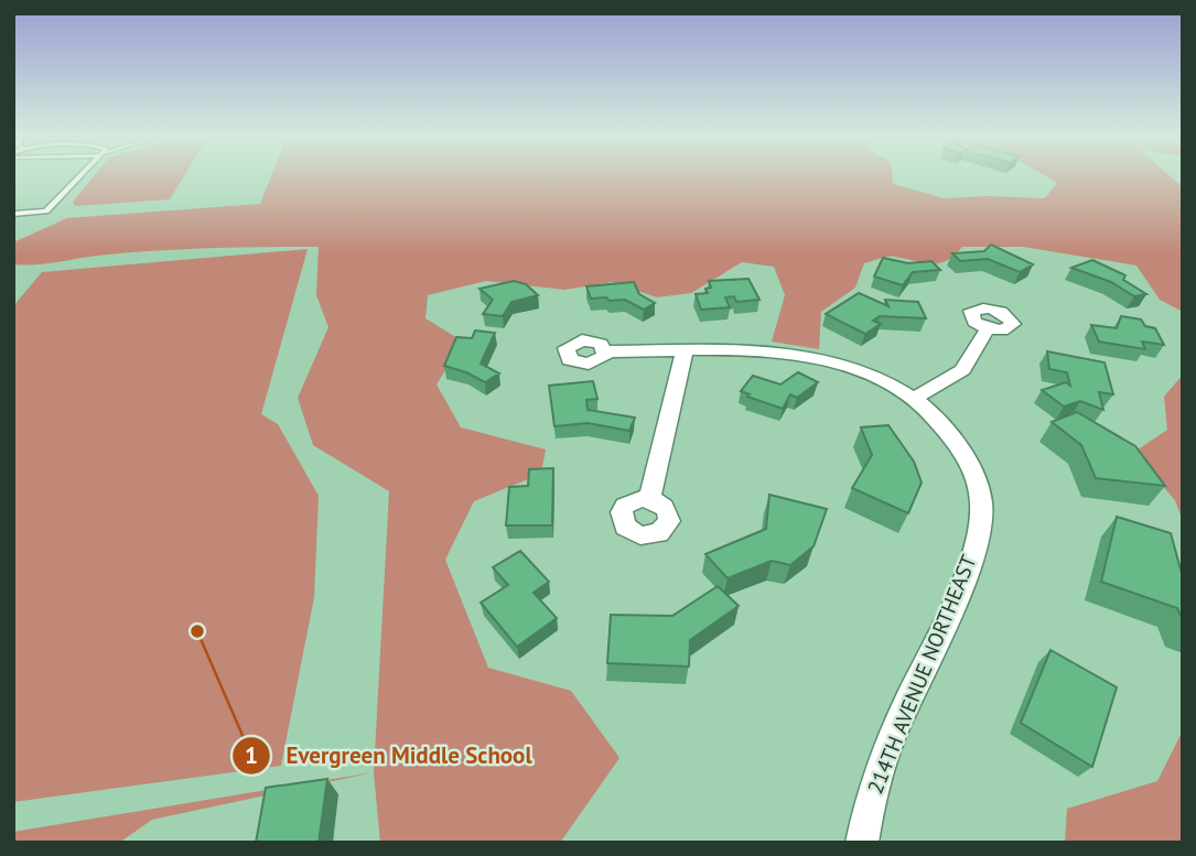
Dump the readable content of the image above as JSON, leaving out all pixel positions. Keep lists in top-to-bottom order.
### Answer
{
  "streets": {
    "street": ["214TH AVENUE NORTHEAST"]
  },
  "places": ["Evergreen Middle School"]
}
